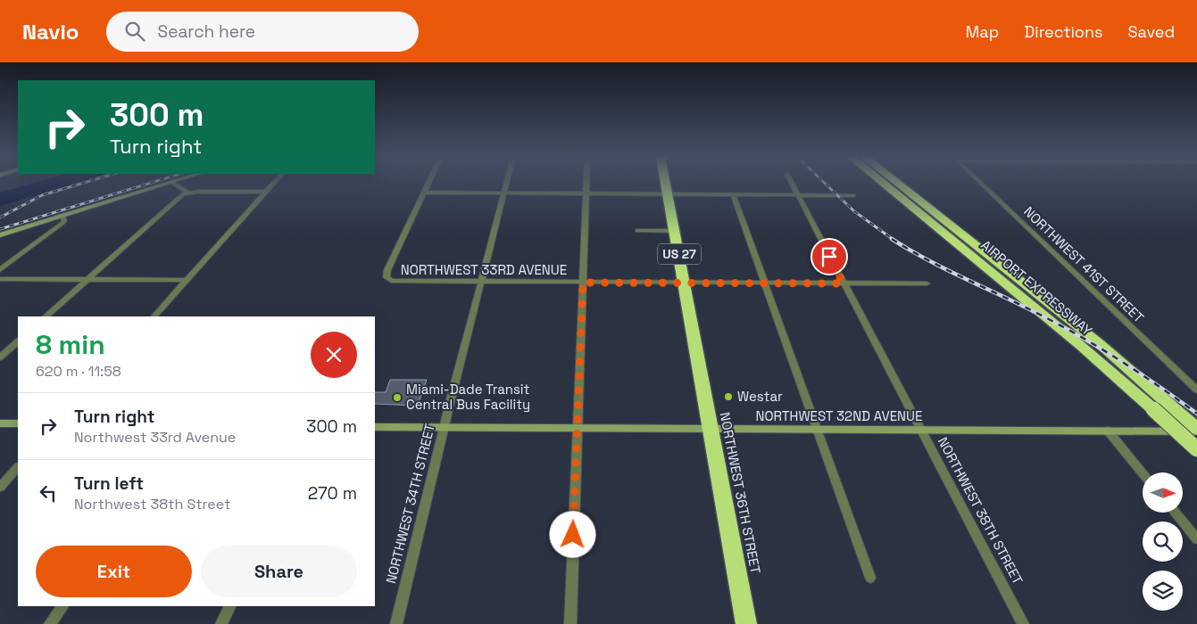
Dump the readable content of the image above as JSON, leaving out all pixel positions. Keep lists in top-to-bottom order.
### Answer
{
  "streets": {
    "highway": ["US 27", "AIRPORT EXPRESSWAY", "NORTHWEST 36TH STREET"],
    "main road": ["NORTHWEST 32ND AVENUE"],
    "street": [
      "NORTHWEST 41ST STREET",
      "NORTHWEST 33RD AVENUE",
      "NORTHWEST 34TH STREET",
      "NORTHWEST 38TH STREET"
    ]
  },
  "crossings": [
    ["NORTHWEST 33RD AVENUE", "NORTHWEST 36TH STREET"],
    ["NORTHWEST 33RD AVENUE", "NORTHWEST 34TH STREET"],
    ["NORTHWEST 33RD AVENUE", "NORTHWEST 38TH STREET"],
    ["AIRPORT EXPRESSWAY", "NORTHWEST 32ND AVENUE"],
    ["NORTHWEST 32ND AVENUE", "NORTHWEST 36TH STREET"],
    ["NORTHWEST 32ND AVENUE", "NORTHWEST 34TH STREET"],
    ["NORTHWEST 32ND AVENUE", "NORTHWEST 38TH STREET"]
  ],
  "places": ["Westar", "Miami-Dade Transit Central Bus Facility"],
  "north": "right",
  "page": {
    "header": "Navio",
    "search": "Search here",
    "nav": ["Map", "Directions", "Saved"],
    "turn": ["300 m", "Turn right"],
    "heading": ["8 min", "620 m · 11:58"],
    "list": [
      {
        "name": "Turn right",
        "note": "Northwest 33rd Avenue",
        "value": "300 m"
      },
      {
        "name": "Turn left",
        "note": "Northwest 38th Street",
        "value": "270 m"
      }
    ],
    "buttons": ["Exit", "Share"]
  }
}
